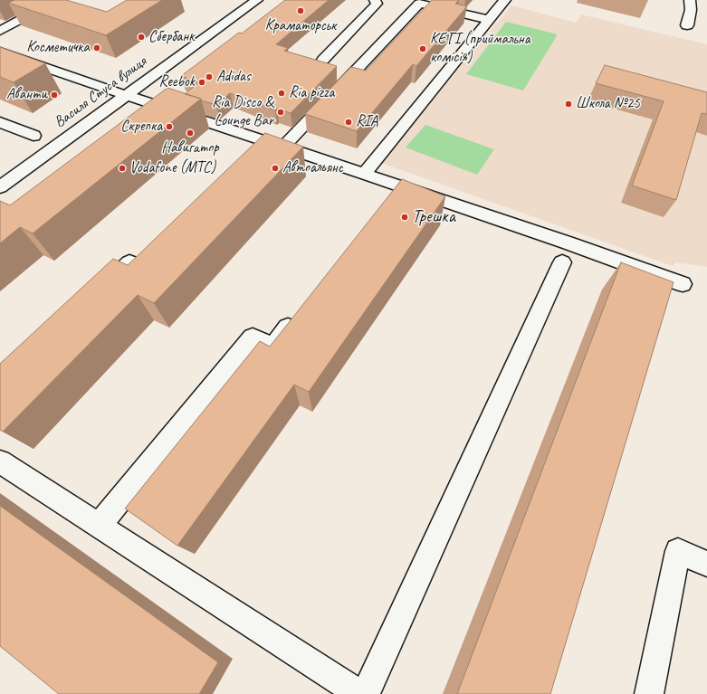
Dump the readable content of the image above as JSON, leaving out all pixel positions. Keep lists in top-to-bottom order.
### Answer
{
  "streets": {
    "street": ["Василя Стуса вулиця"]
  },
  "places": [
    "Краматорськ",
    "Сбербанк",
    "Косметичка",
    "КЕГІ (приймальна комісія)",
    "Adidas",
    "Reebok",
    "Ria pizza",
    "Аванти",
    "Школа №25",
    "Ria Disco & Lounge Bar",
    "RIA",
    "Скрепка",
    "Навигатор",
    "Vodafone (МТС)",
    "Автоальянс",
    "Трешка"
  ]
}
